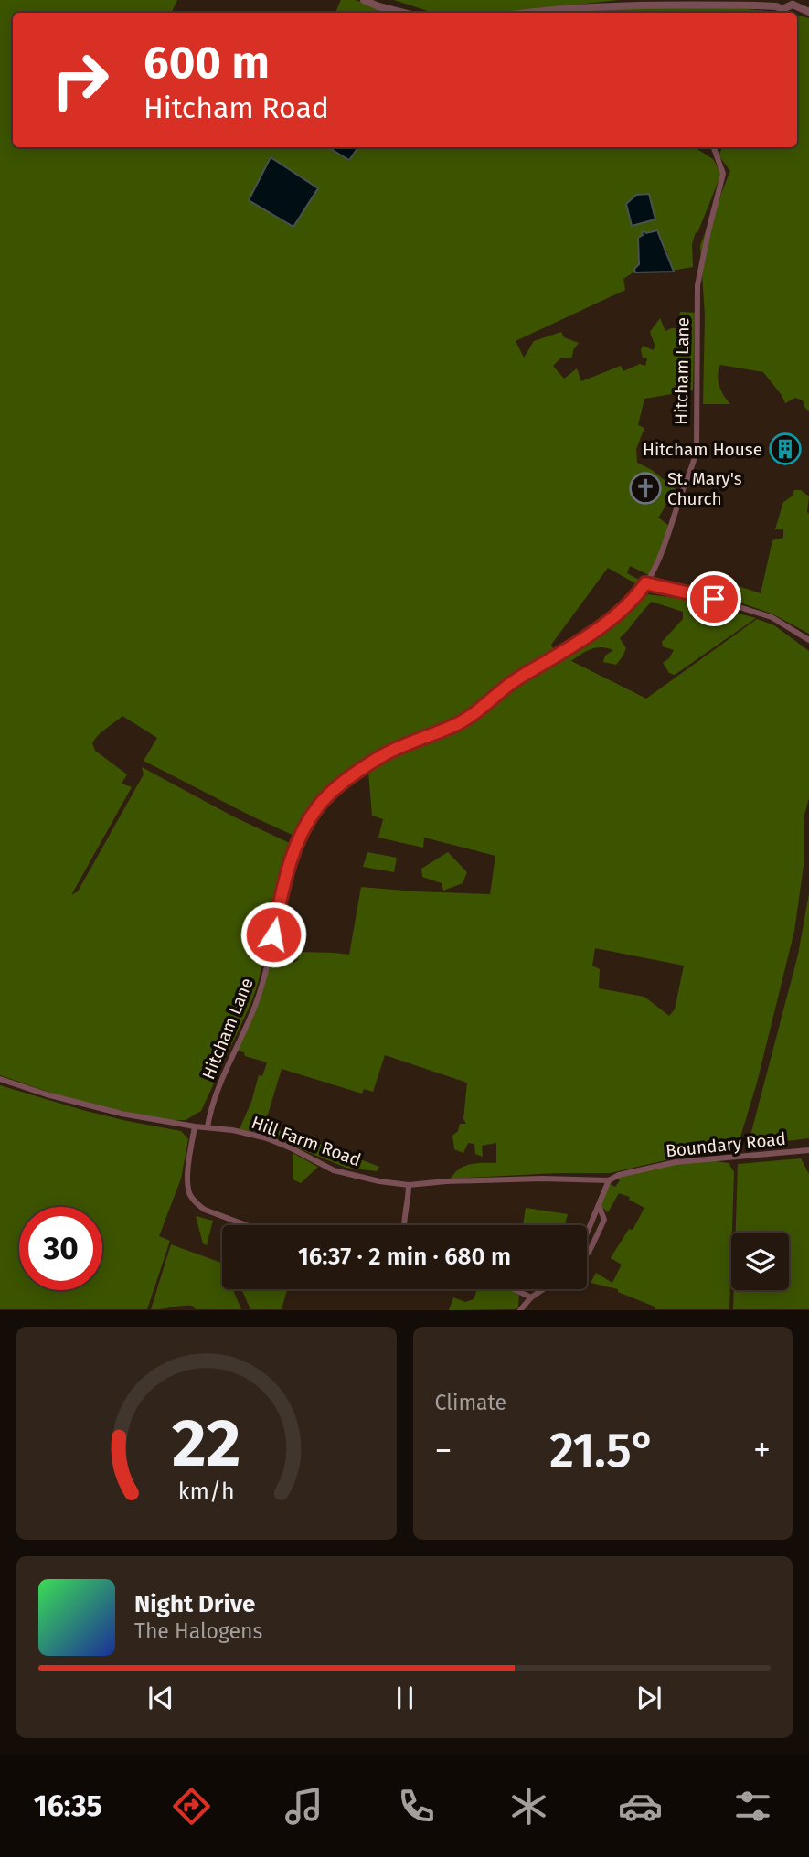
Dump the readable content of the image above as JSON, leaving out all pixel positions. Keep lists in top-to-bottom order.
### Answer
{
  "streets": {
    "street": ["Hitcham Lane", "Hill Farm Road", "Boundary Road"]
  },
  "crossings": [
    ["Hitcham Lane", "Hill Farm Road"],
    ["Hill Farm Road", "Boundary Road"]
  ],
  "places": {
    "building": ["Hitcham House"],
    "church": ["St. Mary's Church"]
  },
  "page": {
    "turn": ["600 m", "Hitcham Road"],
    "limit": "30",
    "trip": "16:37 · 2 min · 680 m",
    "tile": "Climate",
    "heat": ["−", "21.5°", "+"],
    "song": ["Night Drive", "The Halogens"],
    "tabs": "16:35",
    "gauge": ["22", "km/h"]
  }
}
